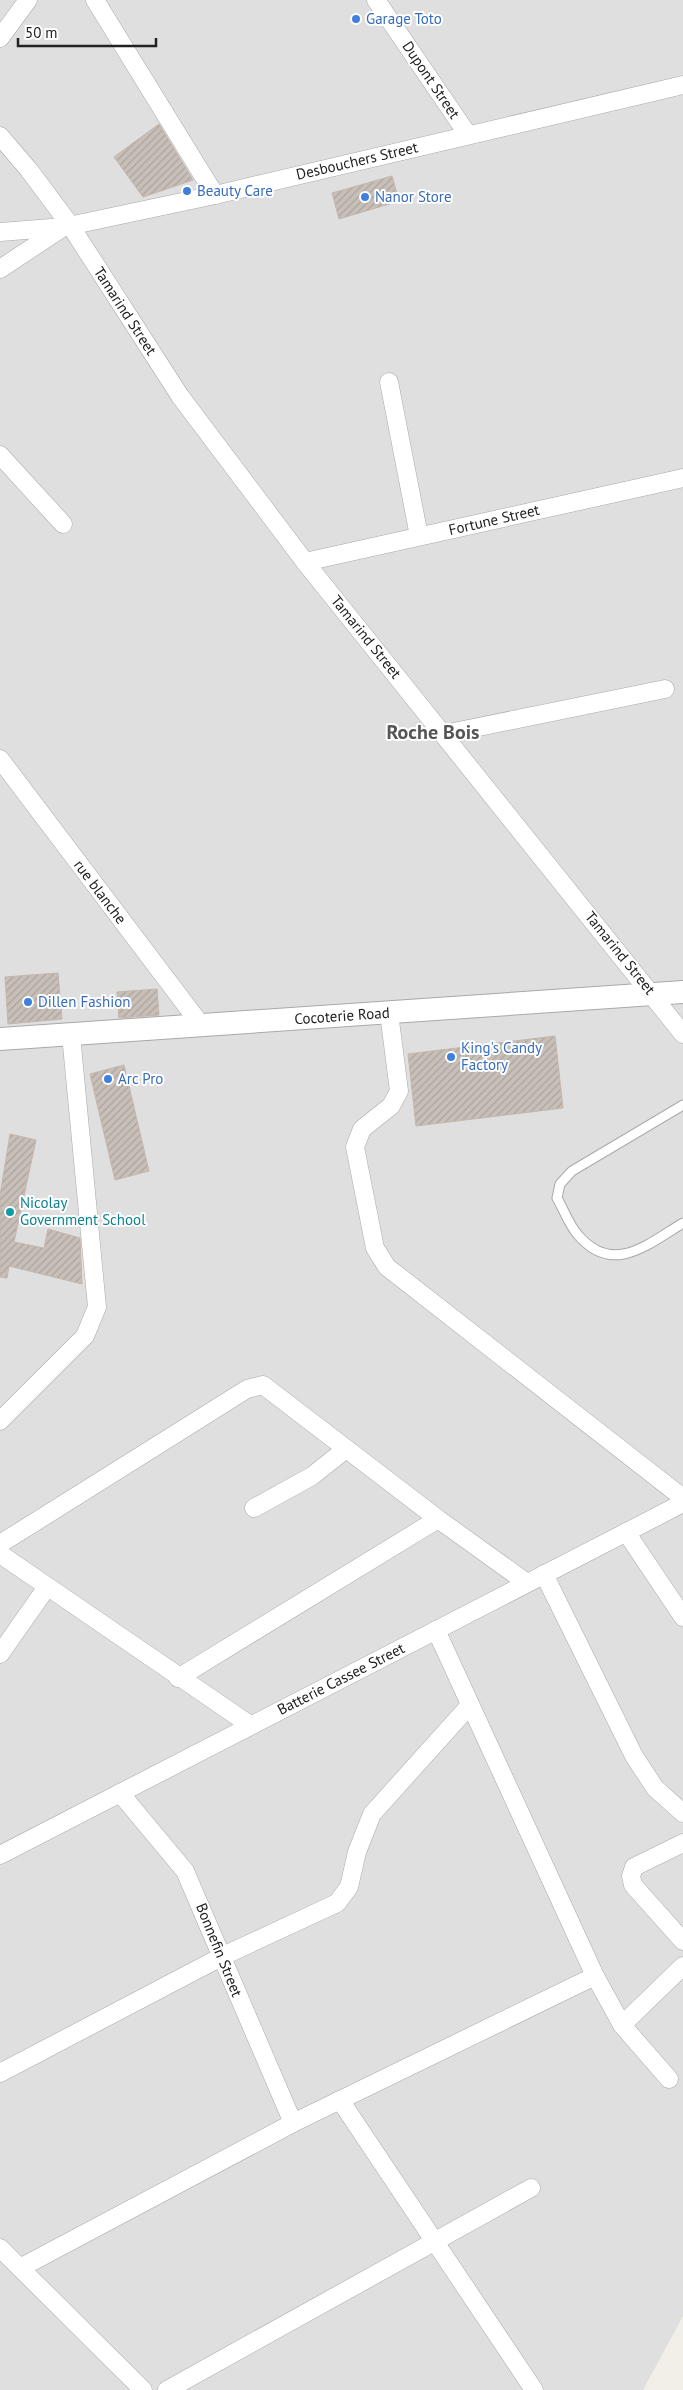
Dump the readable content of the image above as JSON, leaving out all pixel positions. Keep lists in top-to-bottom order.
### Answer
{
  "streets": {
    "street": [
      "Dupont Street",
      "Desbouchers Street",
      "Tamarind Street",
      "Fortune Street",
      "rue blanche",
      "Cocoterie Road",
      "Batterie Cassee Street",
      "Bonnefin Street"
    ]
  },
  "crossings": [
    ["Dupont Street", "Desbouchers Street"],
    ["Desbouchers Street", "Tamarind Street"],
    ["Tamarind Street", "Fortune Street"],
    ["Tamarind Street", "Cocoterie Road"],
    ["rue blanche", "Cocoterie Road"],
    ["Batterie Cassee Street", "Bonnefin Street"]
  ],
  "districts": ["Roche Bois"],
  "places": [
    "Garage Toto",
    "Beauty Care",
    "Nanor Store",
    "Dillen Fashion",
    "King's Candy Factory",
    "Arc Pro",
    "Nicolay Government School"
  ],
  "scale_bar": "50 m"
}
